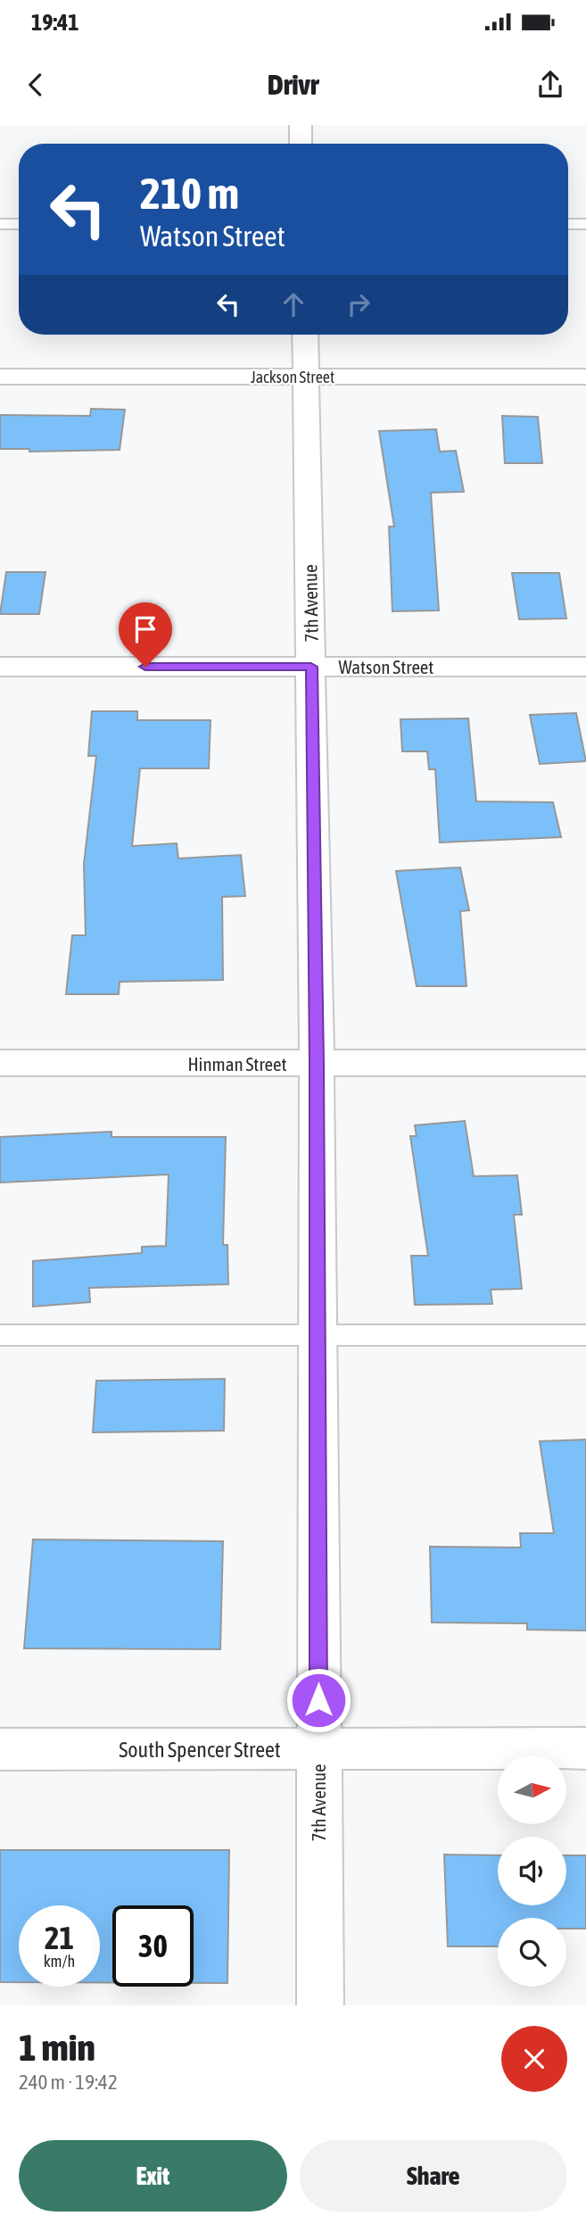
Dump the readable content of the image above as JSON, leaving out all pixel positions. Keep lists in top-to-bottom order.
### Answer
{
  "streets": {
    "street": [
      "Jackson Street",
      "7th Avenue",
      "Watson Street",
      "Hinman Street",
      "South Spencer Street"
    ]
  },
  "crossings": [
    ["Jackson Street", "7th Avenue"],
    ["7th Avenue", "Watson Street"],
    ["7th Avenue", "Hinman Street"],
    ["7th Avenue", "South Spencer Street"]
  ],
  "north": "right",
  "page": {
    "status": "19:41",
    "header": "Drivr",
    "turn": ["210 m", "Watson Street"],
    "speed": "21 km/h",
    "limit": "30",
    "heading": ["1 min", "240 m · 19:42"],
    "buttons": ["Exit", "Share"]
  }
}
